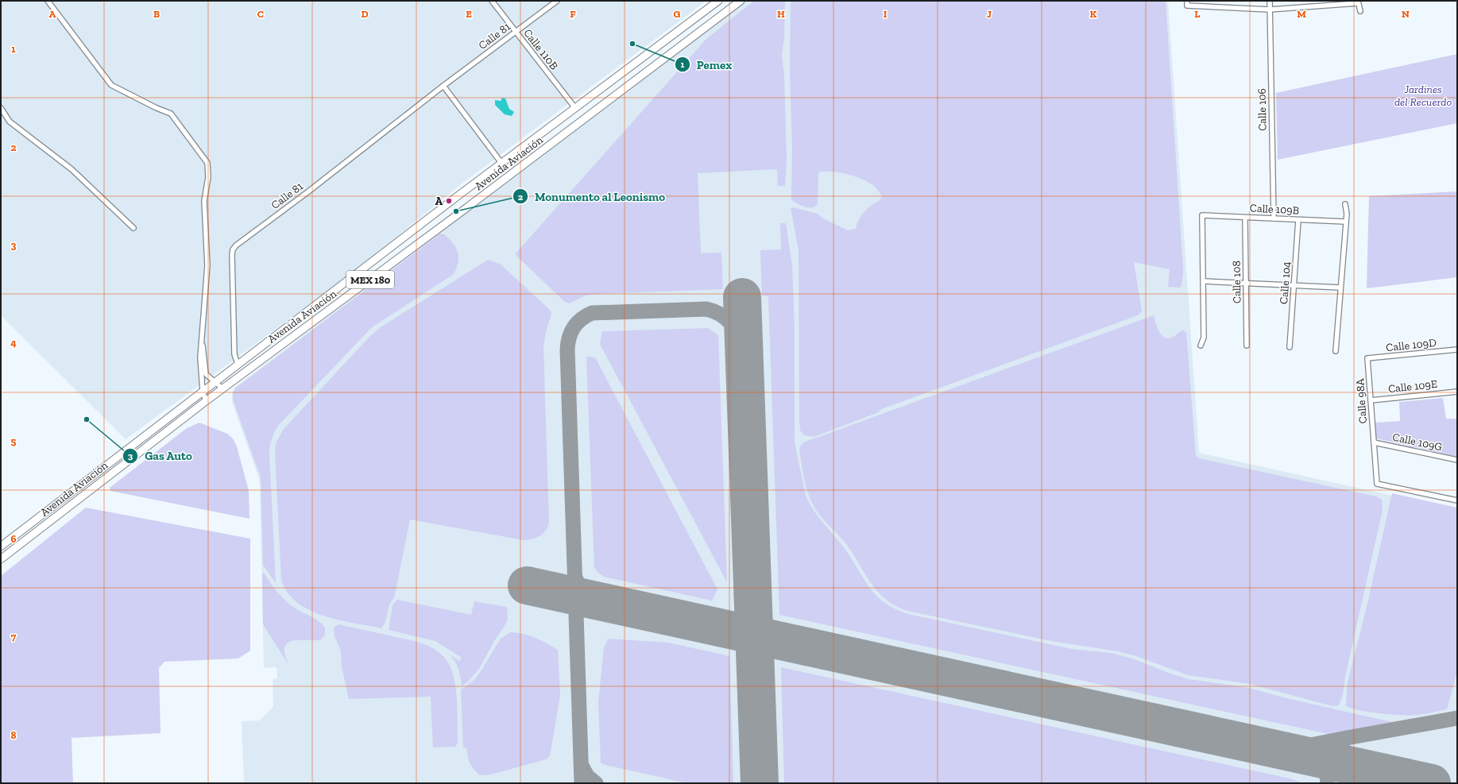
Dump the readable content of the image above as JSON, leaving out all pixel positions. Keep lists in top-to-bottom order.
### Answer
{
  "streets": {
    "main road": ["Avenida Aviación", "MEX 180"],
    "street": [
      "Calle 81",
      "Calle 110B",
      "Calle 106",
      "Calle 109B",
      "Calle 108",
      "Calle 104",
      "Calle 109D",
      "Calle 109E",
      "Calle 98A",
      "Calle 109G"
    ]
  },
  "crossings": [
    ["Calle 81", "Calle 110B"],
    ["Calle 81", "Avenida Aviación"],
    ["Calle 110B", "Avenida Aviación"],
    ["Calle 106", "Calle 109B"],
    ["Calle 109B", "Calle 108"],
    ["Calle 109B", "Calle 104"],
    ["Calle 109D", "Calle 98A"],
    ["Calle 109E", "Calle 98A"],
    ["Calle 98A", "Calle 109G"]
  ],
  "parks": ["Jardines del Recuerdo"],
  "places": [
    "Pemex",
    "A",
    "Monumento al Leonismo",
    "Gas Auto"
  ],
  "grid": {
    "columns": [
      "A",
      "B",
      "C",
      "D",
      "E",
      "F",
      "G",
      "H",
      "I",
      "J",
      "K",
      "L",
      "M",
      "N"
    ],
    "rows": [
      "1",
      "2",
      "3",
      "4",
      "5",
      "6",
      "7",
      "8"
    ]
  }
}
